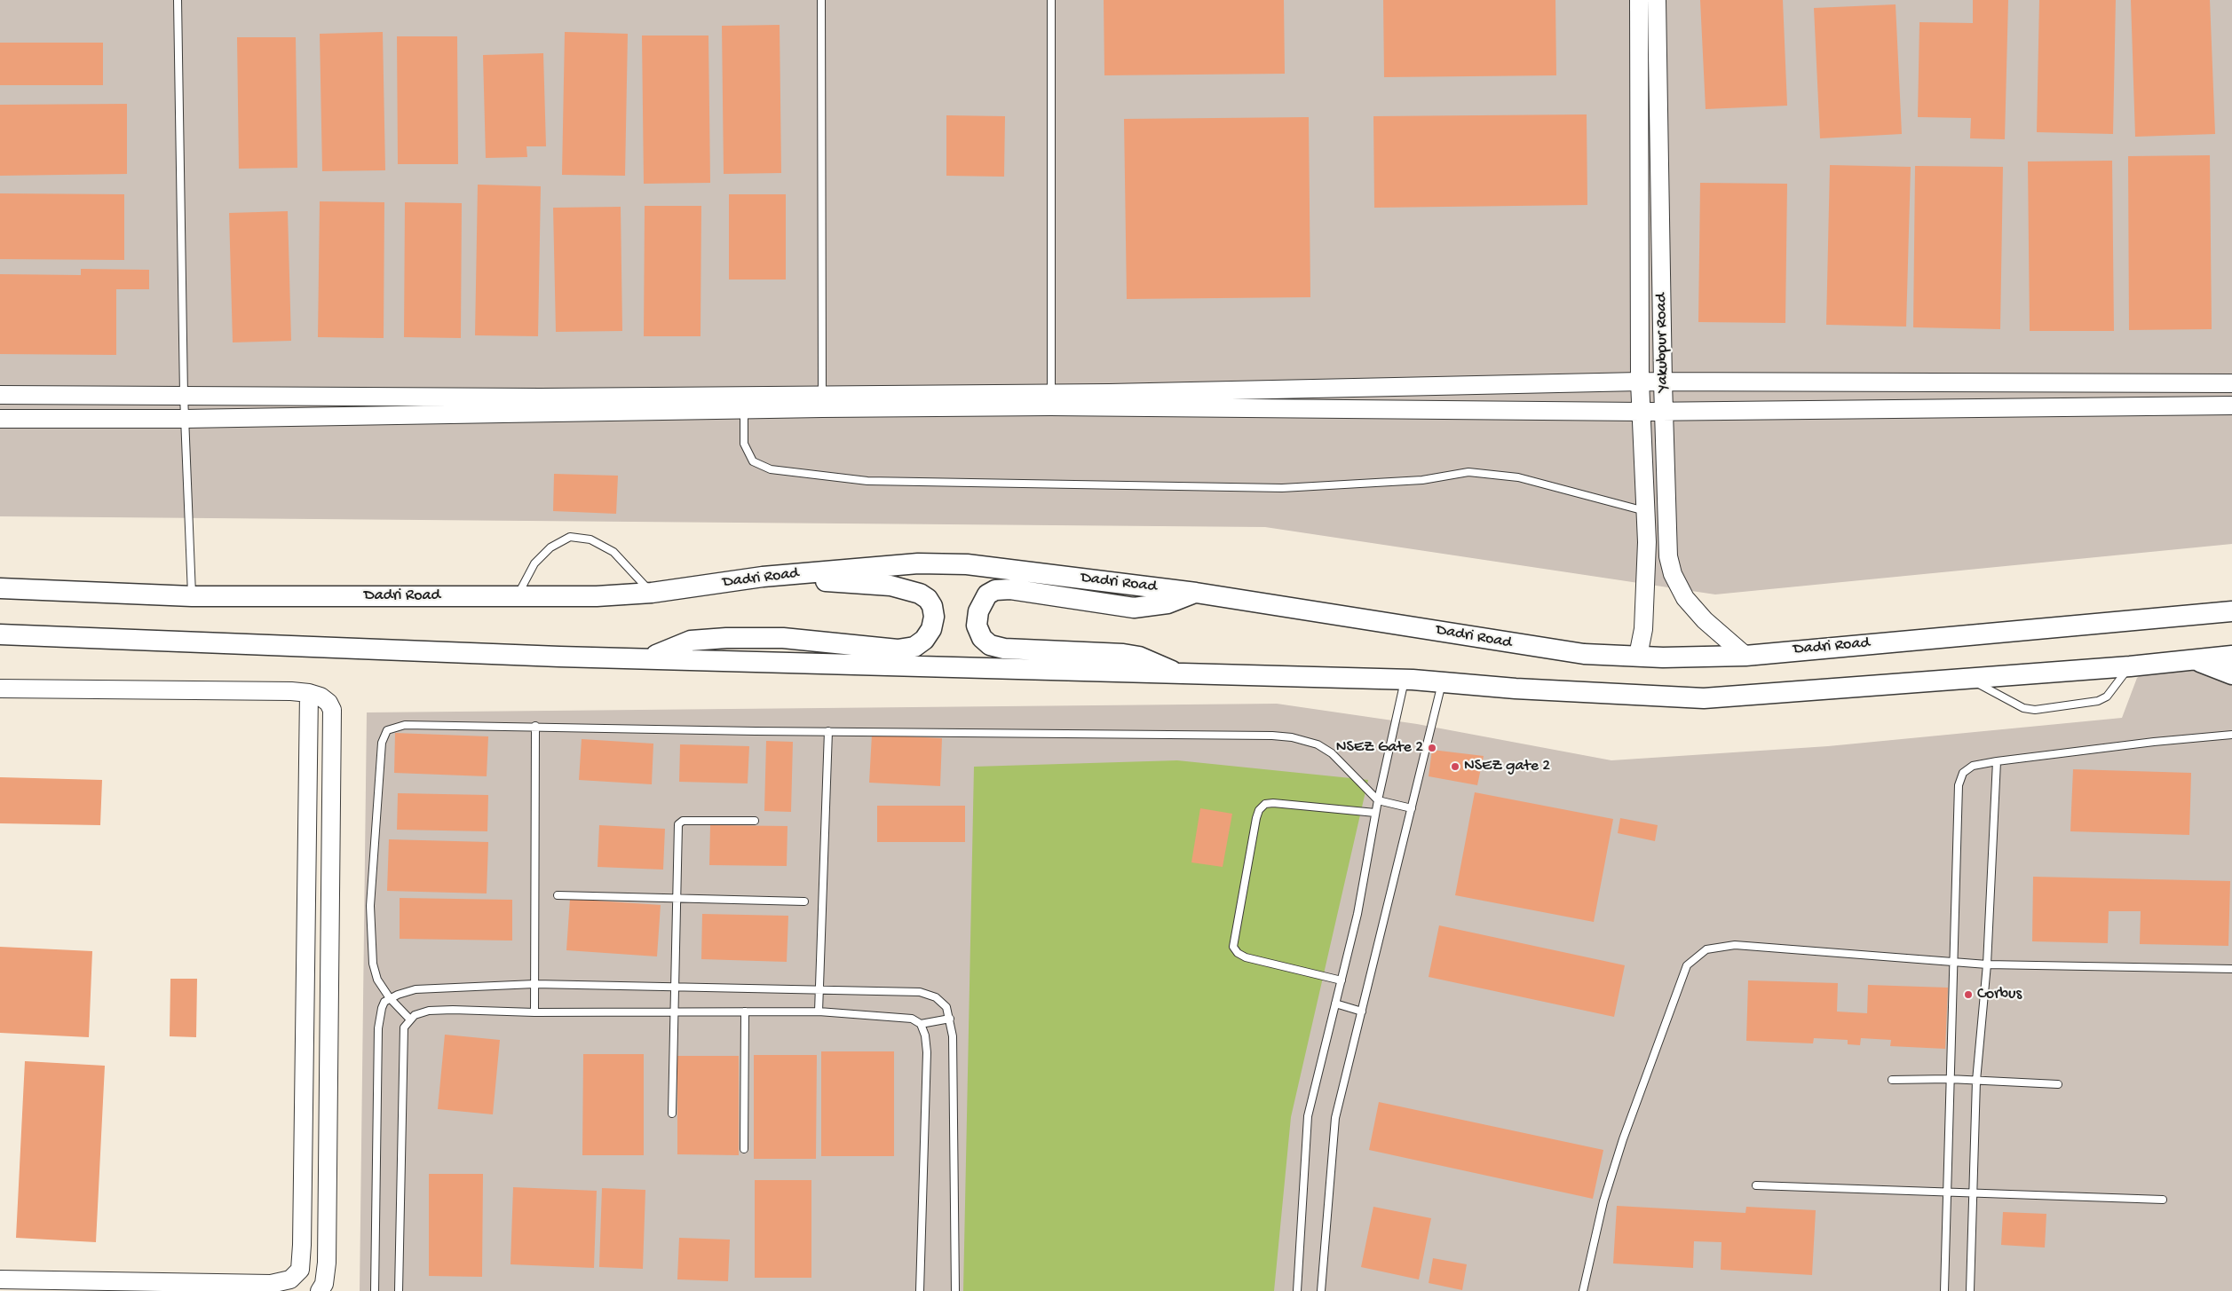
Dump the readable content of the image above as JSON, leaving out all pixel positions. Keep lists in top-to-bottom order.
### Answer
{
  "streets": {
    "main road": ["Dadri Road"],
    "street": ["Yakubpur Road"]
  },
  "crossings": [
    ["Yakubpur Road", "Dadri Road"]
  ],
  "places": ["NSEZ Gate 2", "NSEZ gate 2", "Corbus"]
}
